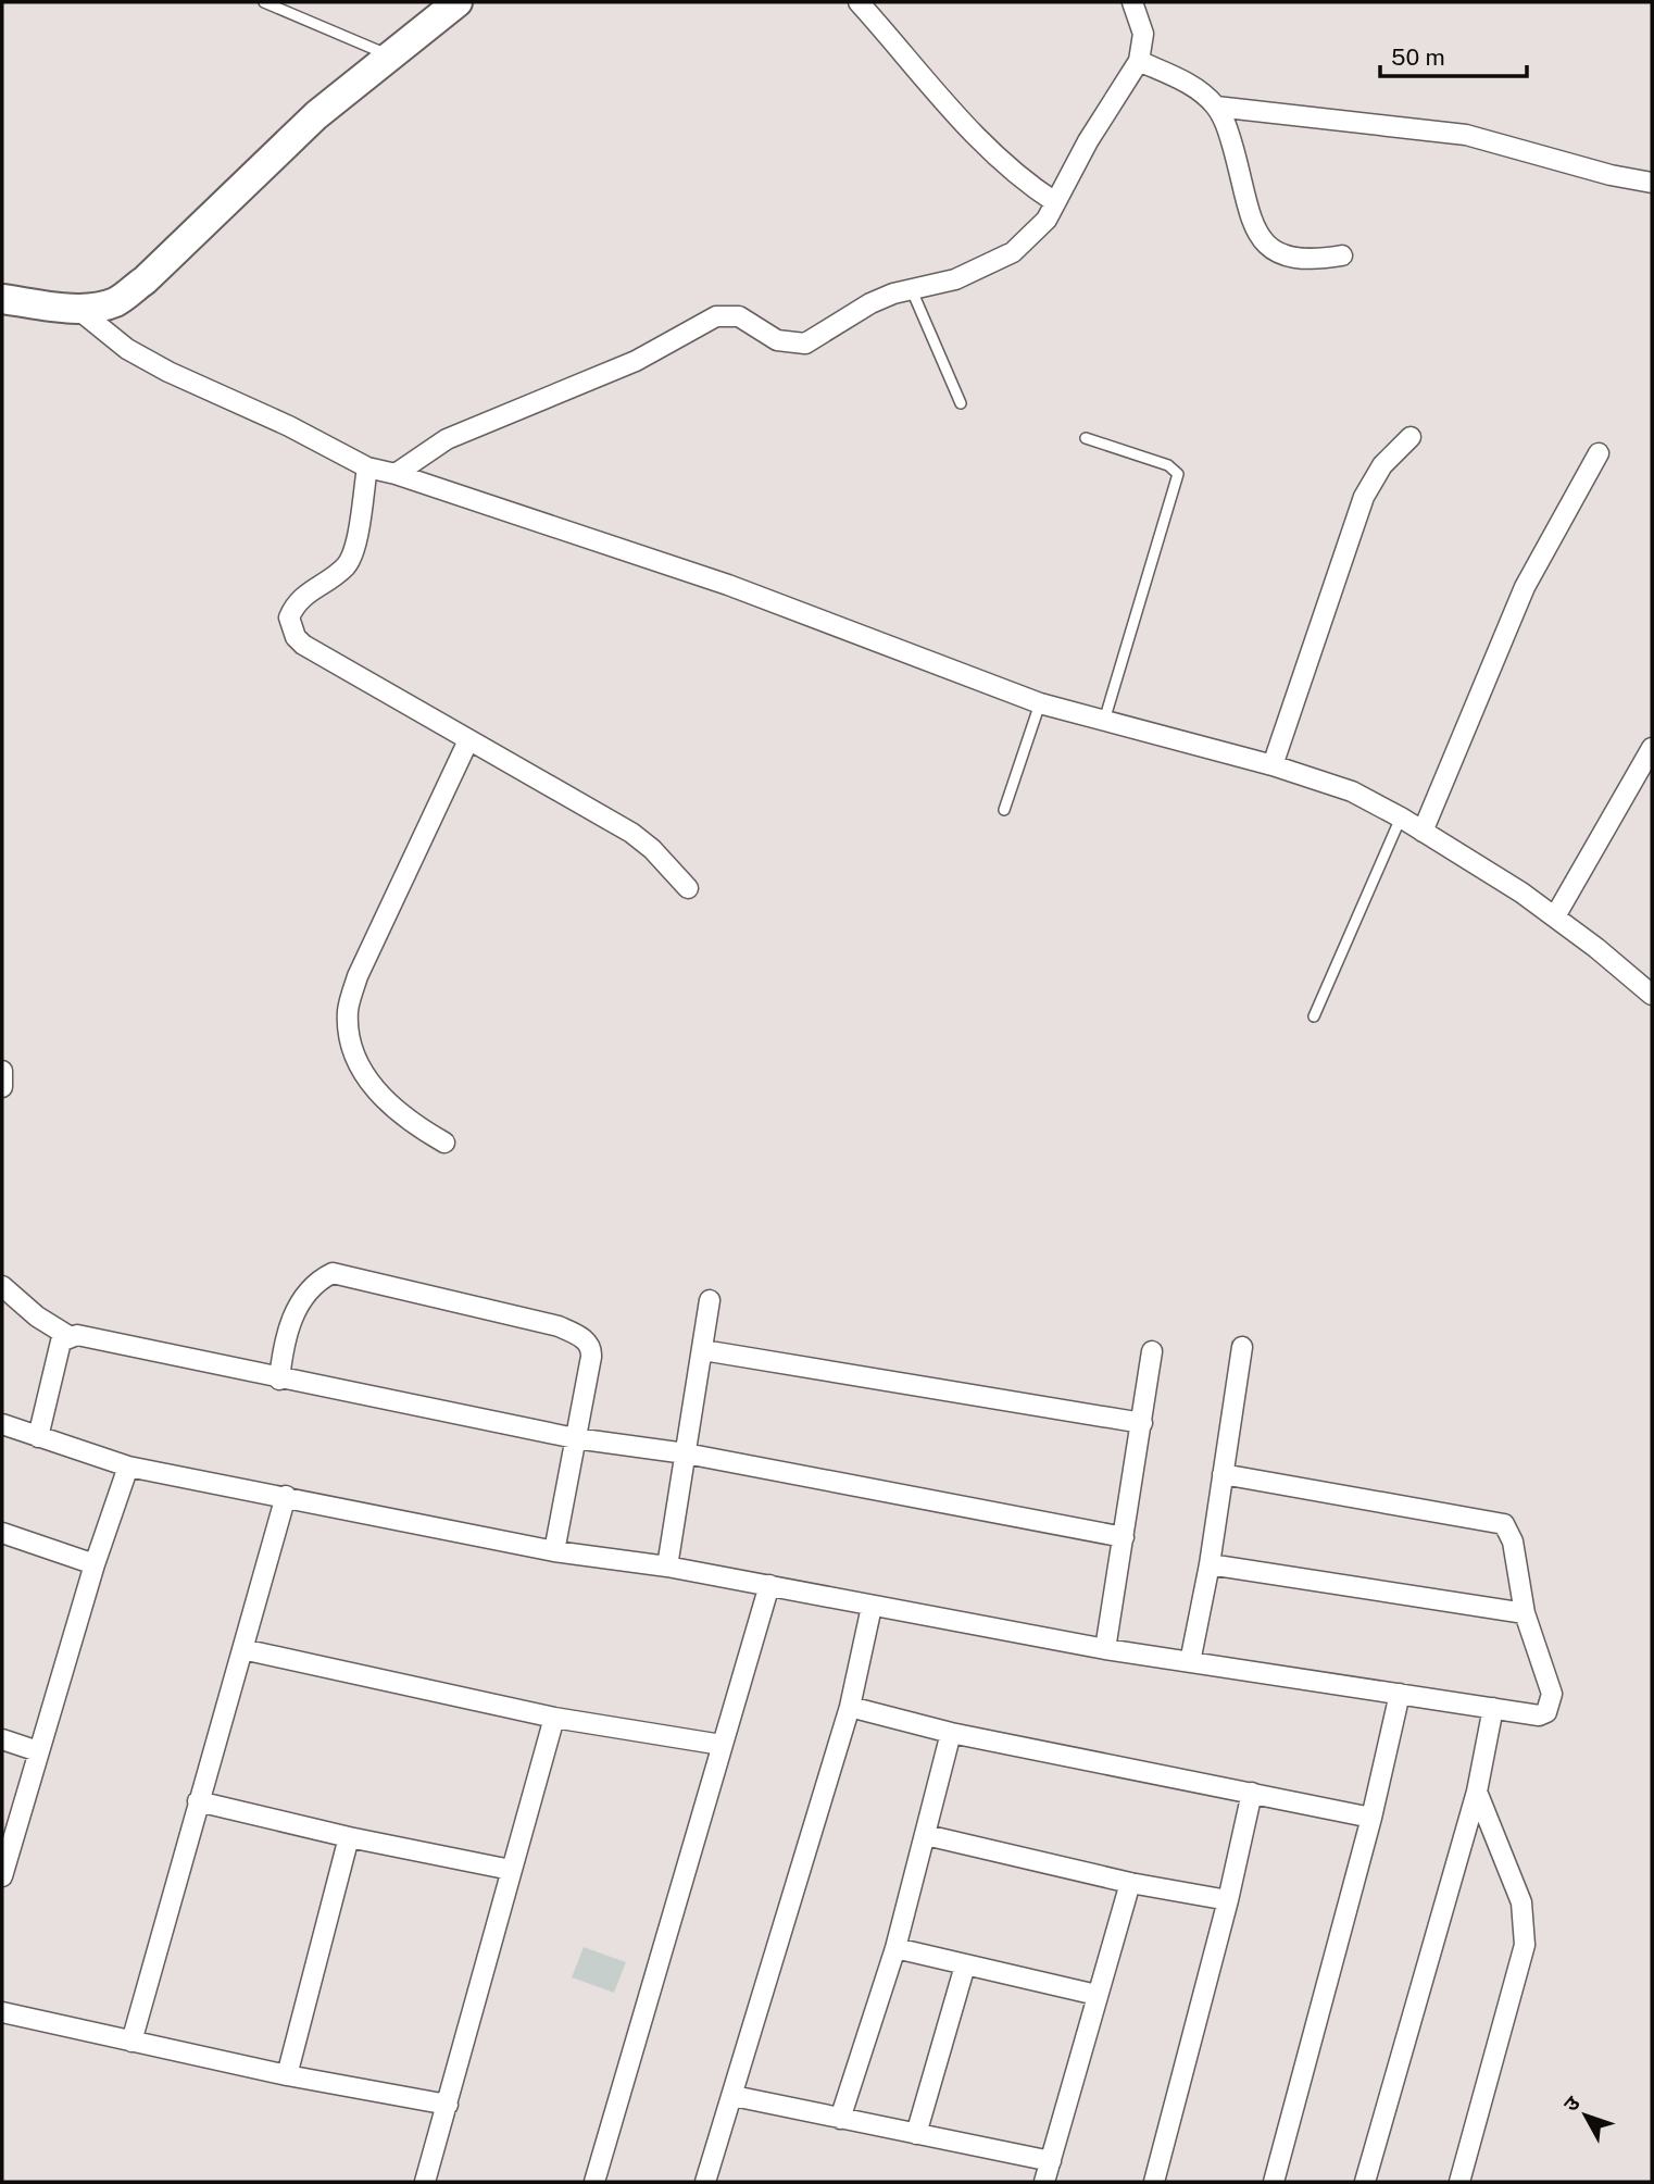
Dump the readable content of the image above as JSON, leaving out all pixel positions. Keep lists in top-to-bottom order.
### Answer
{
  "scale_bar": "50 m",
  "north": "top left"
}
